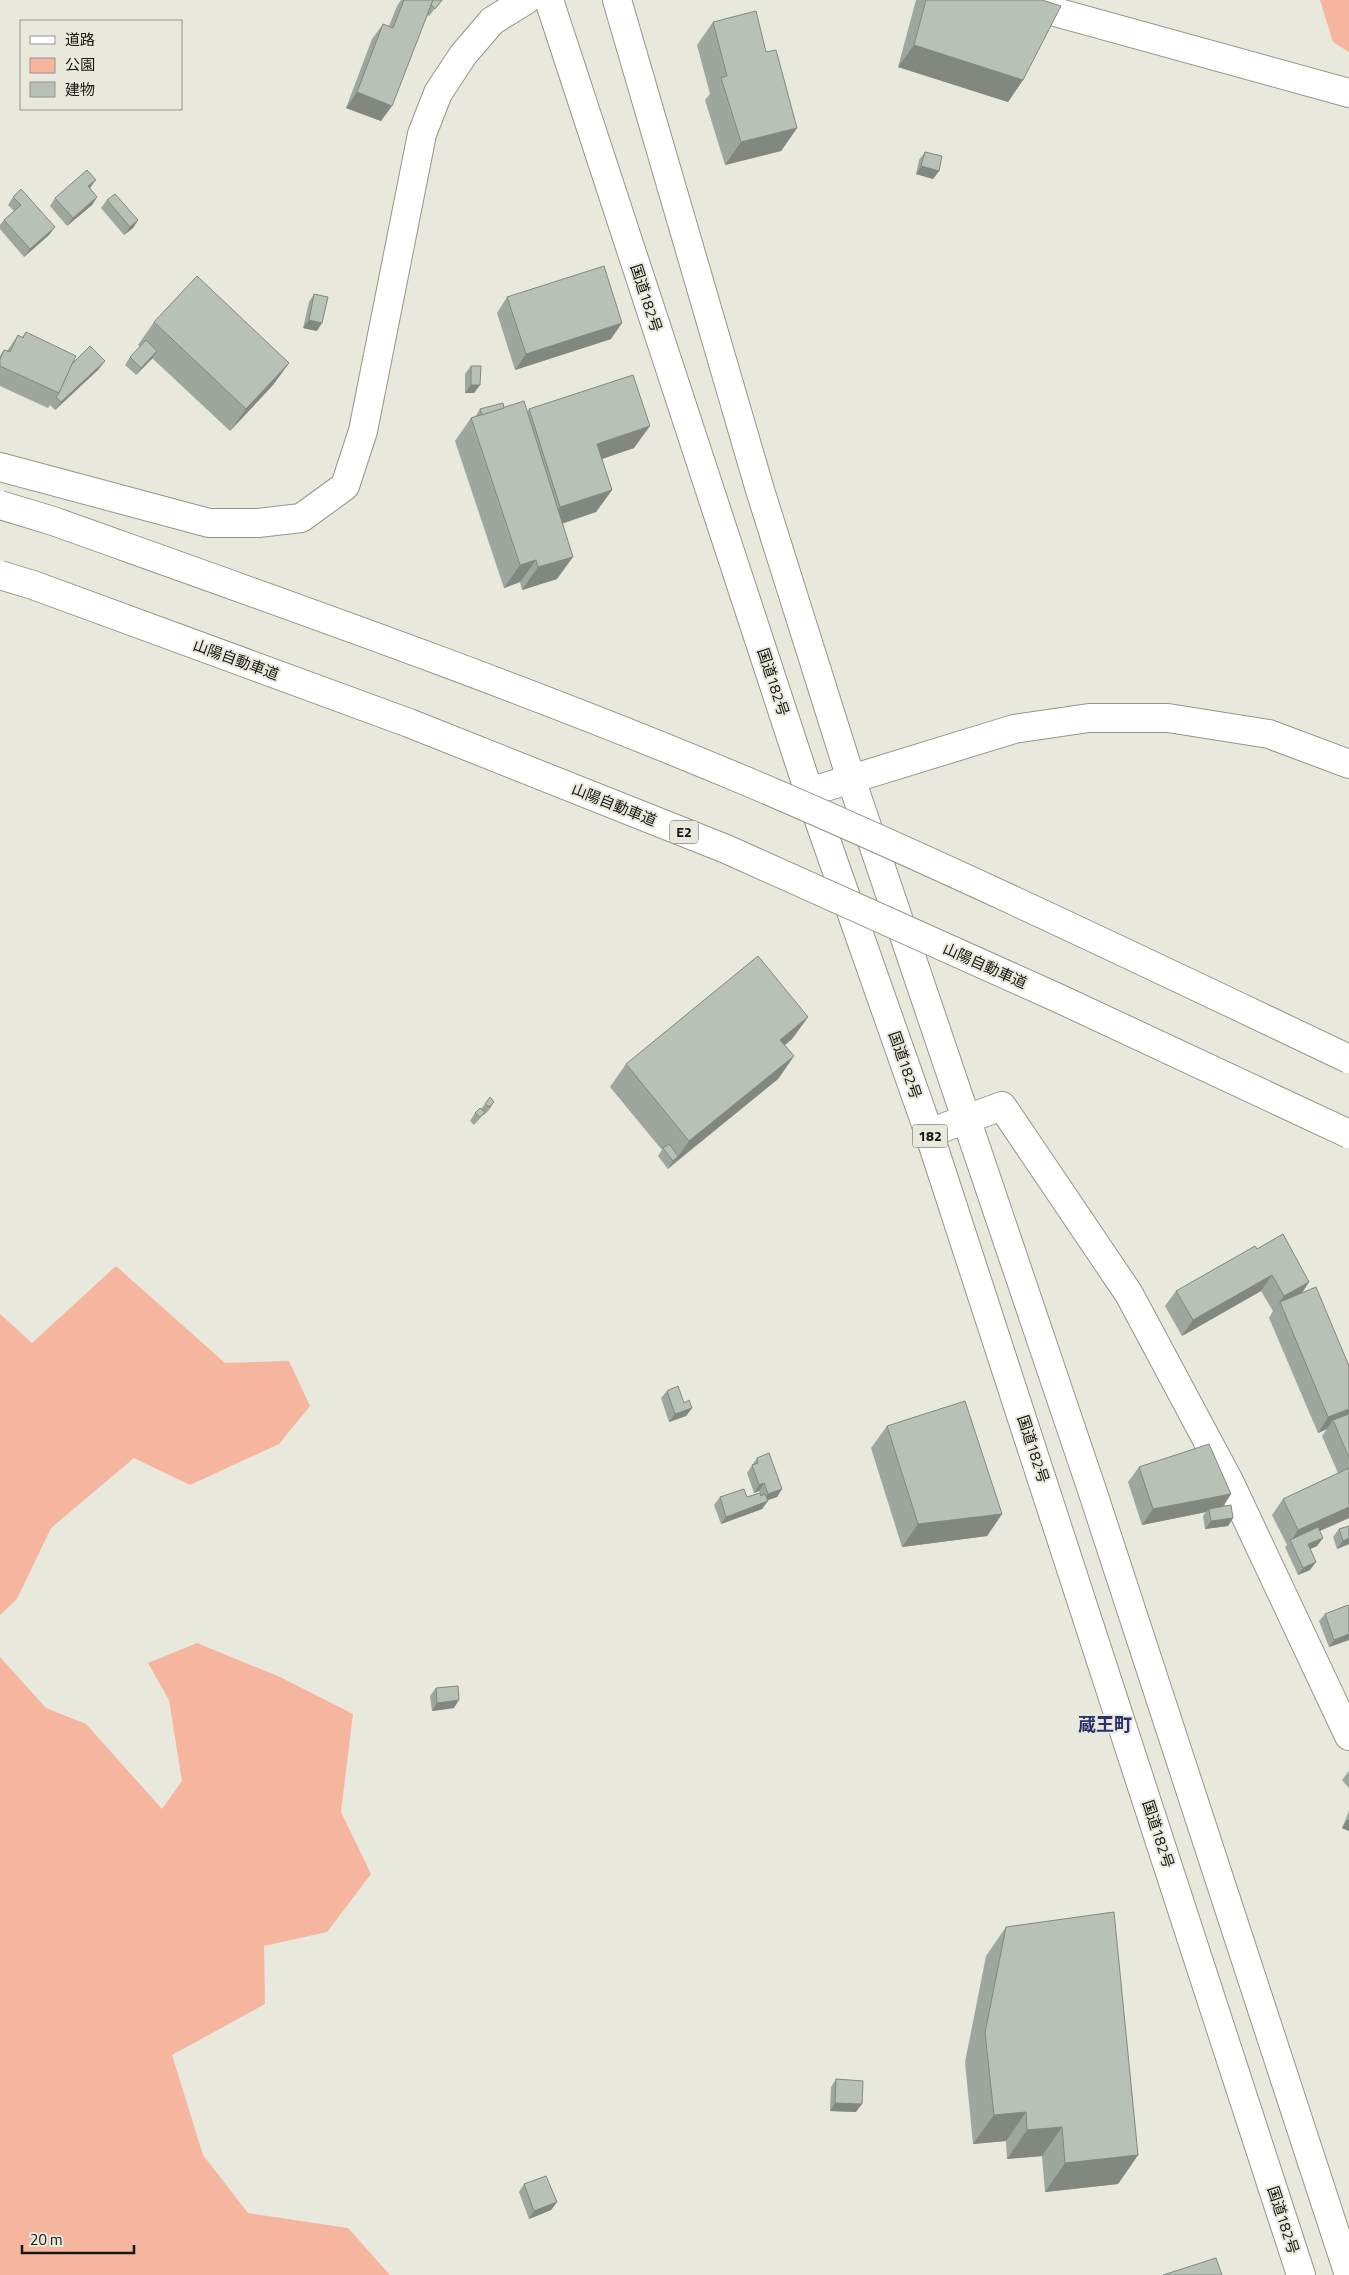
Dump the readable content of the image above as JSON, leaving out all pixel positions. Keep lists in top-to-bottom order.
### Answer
{
  "streets": {
    "main road": [
      "国道182号",
      "山陽自動車道",
      "E2",
      "182"
    ]
  },
  "districts": ["蔵王町"],
  "legend": ["道路", "公園", "建物"],
  "scale_bar": "20 m"
}
